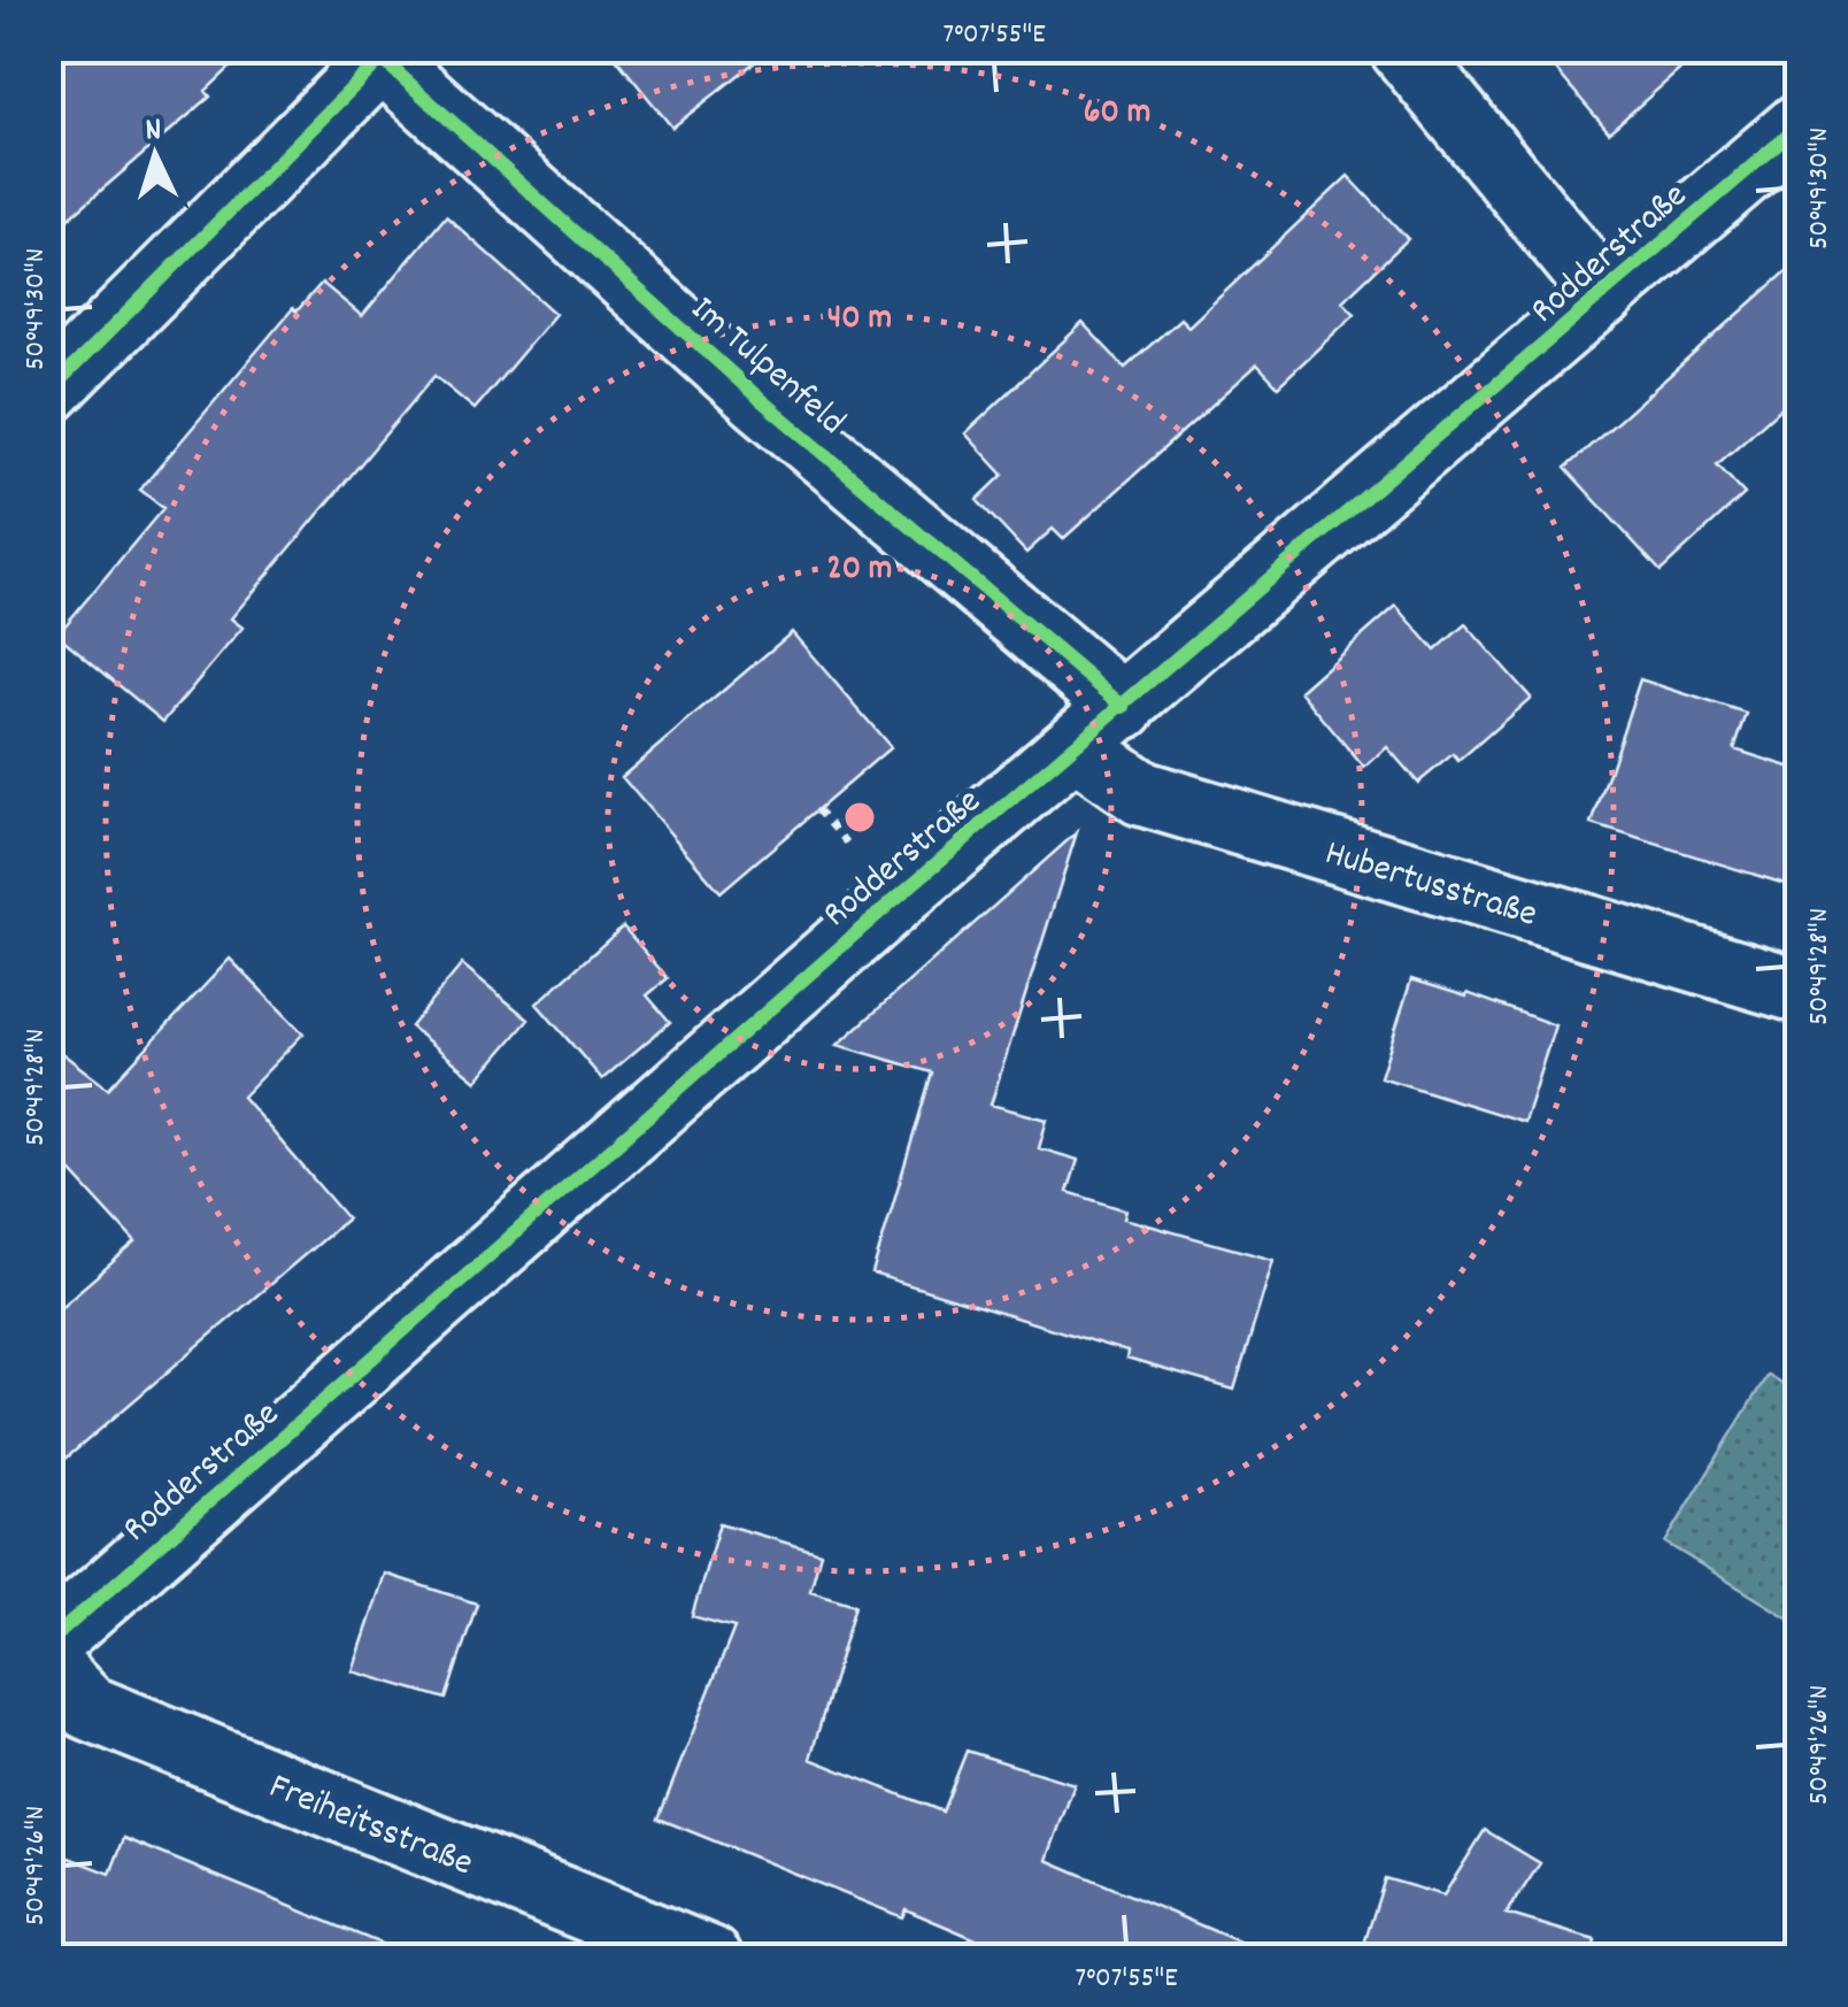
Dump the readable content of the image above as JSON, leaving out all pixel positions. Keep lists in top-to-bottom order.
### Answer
{
  "streets": {
    "street": [
      "Rodderstraße",
      "Im Tulpenfeld",
      "Hubertusstraße",
      "Freiheitsstraße"
    ]
  },
  "crossings": [
    ["Rodderstraße", "Im Tulpenfeld"],
    ["Rodderstraße", "Hubertusstraße"]
  ],
  "north": "top",
  "coordinates": [
    "7°07'55\"E",
    "50°49'30\"N",
    "50°49'28\"N",
    "50°49'26\"N"
  ],
  "rings": ["60 m", "40 m", "20 m"]
}
